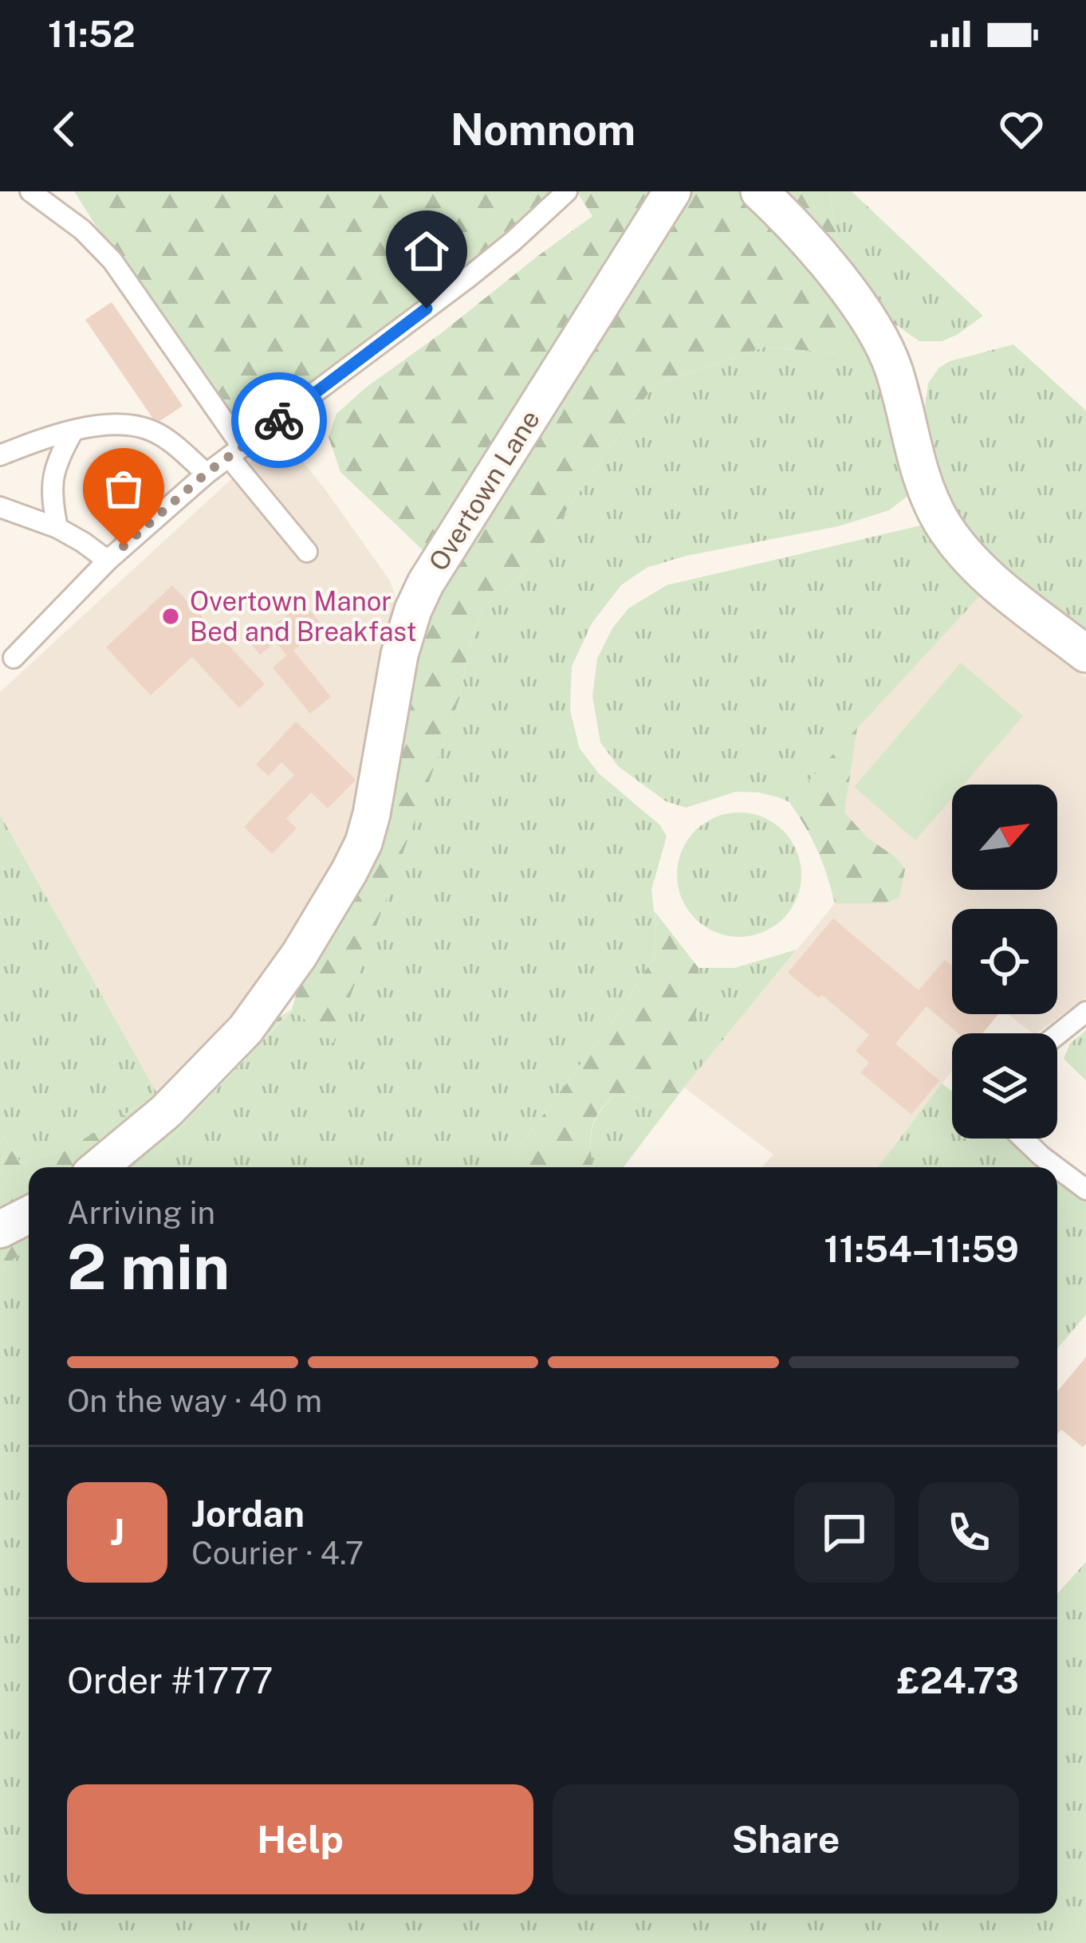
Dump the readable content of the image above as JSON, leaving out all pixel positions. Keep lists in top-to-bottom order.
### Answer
{
  "streets": {
    "street": ["Overtown Lane"]
  },
  "places": ["Overtown Manor Bed and Breakfast"],
  "north": "top right",
  "page": {
    "status": "11:52",
    "header": "Nomnom",
    "heading": ["2 min", "Arriving in", "11:54–11:59"],
    "panel": [
      "Jordan",
      "Courier · 4.7",
      "Order #1777",
      "£24.73"
    ],
    "bar": "On the way · 40 m",
    "round": "J",
    "buttons": ["Help", "Share"]
  }
}
